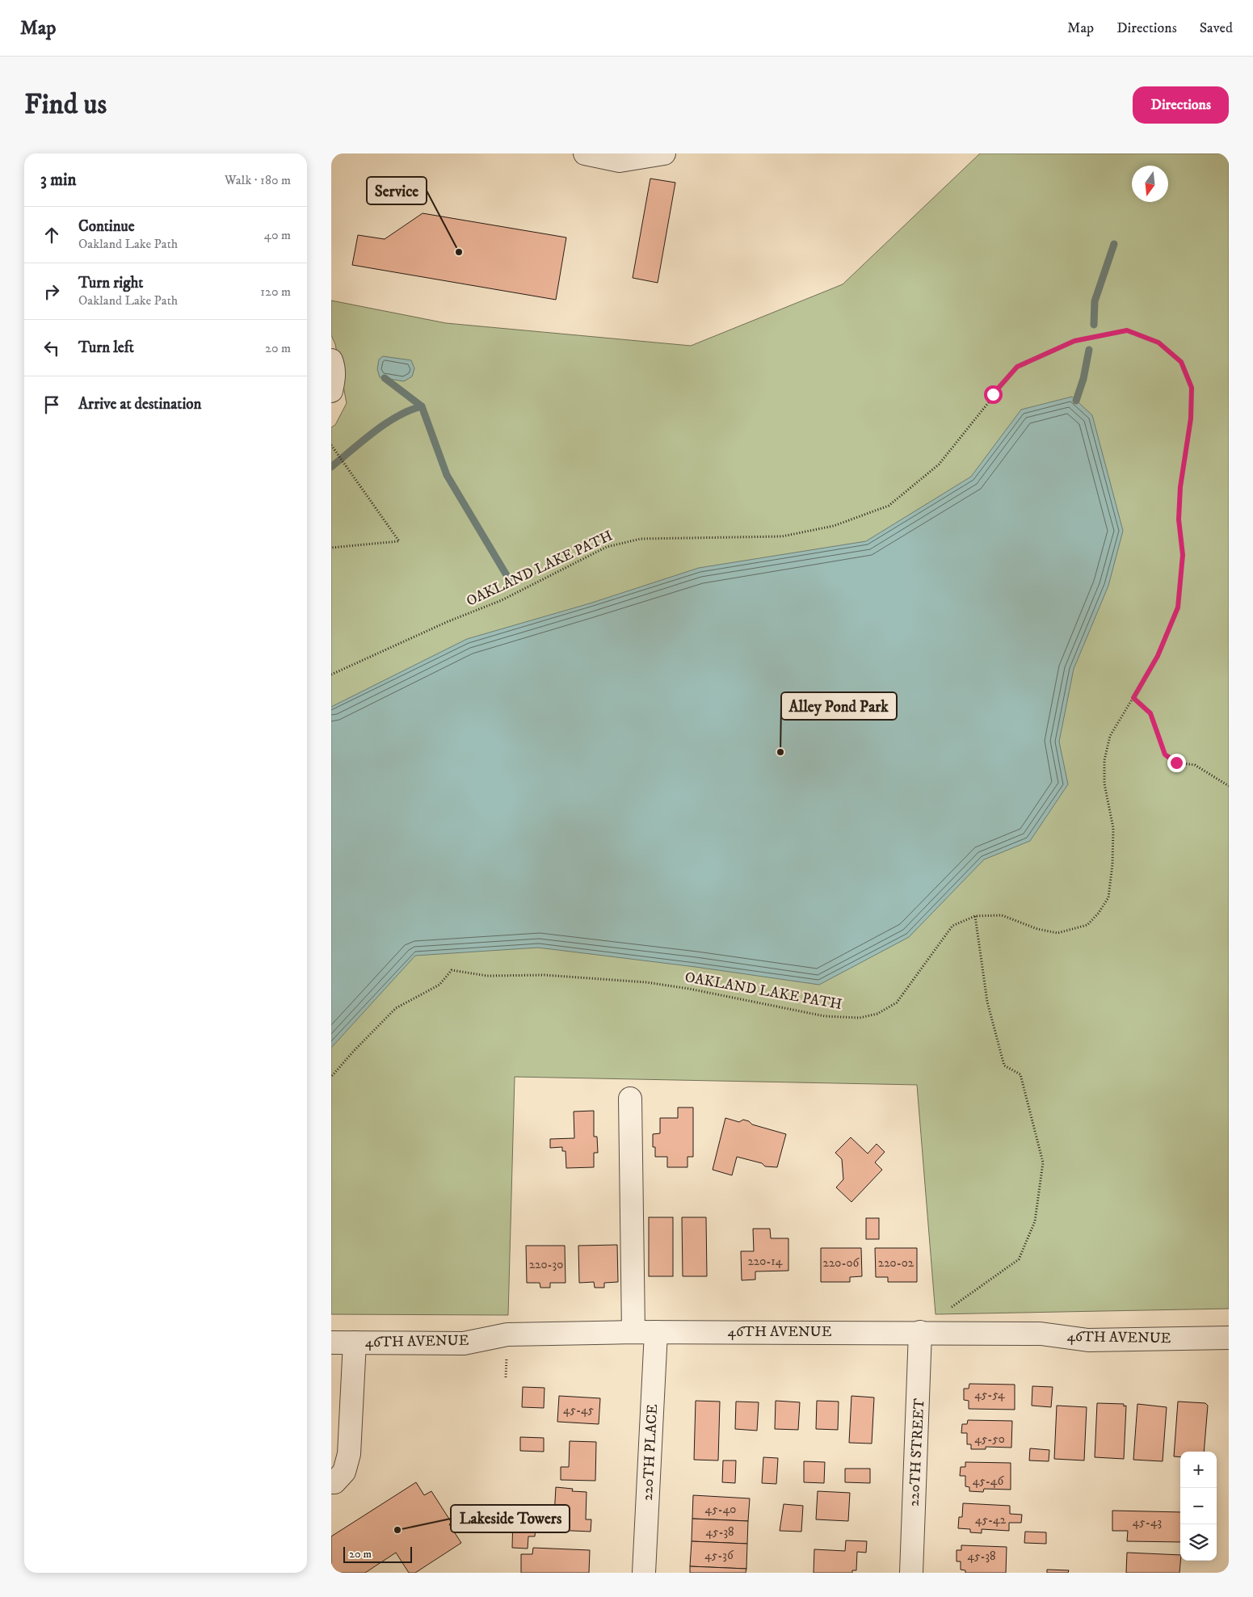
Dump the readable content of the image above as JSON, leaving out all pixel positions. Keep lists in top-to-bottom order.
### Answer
{
  "streets": {
    "street": ["46TH AVENUE", "220TH PLACE", "220TH STREET"],
    "path": ["OAKLAND LAKE PATH"]
  },
  "crossings": [
    ["46TH AVENUE", "220TH PLACE"],
    ["46TH AVENUE", "220TH STREET"]
  ],
  "places": ["Service", "Alley Pond Park", "Lakeside Towers"],
  "house_numbers": [
    "220-14",
    "220-06",
    "220-02",
    "220-30",
    "45-54",
    "45-45",
    "45-50",
    "45-46",
    "45-40",
    "45-42",
    "45-43",
    "45-38",
    "45-36",
    "45-38"
  ],
  "scale_bar": "20 m",
  "north": "bottom",
  "page": {
    "header": "Map",
    "nav": ["Map", "Directions", "Saved"],
    "buttons": "Directions",
    "title": "Find us",
    "heading": ["3 min", "Walk · 180 m"],
    "list": [
      ["Continue", "Oakland Lake Path", "40 m"],
      ["Turn right", "Oakland Lake Path", "120 m"],
      ["Turn left", "20 m"],
      "Arrive at destination"
    ],
    "map_buttons": ["+", "−"],
    "scale": "20 m"
  }
}
